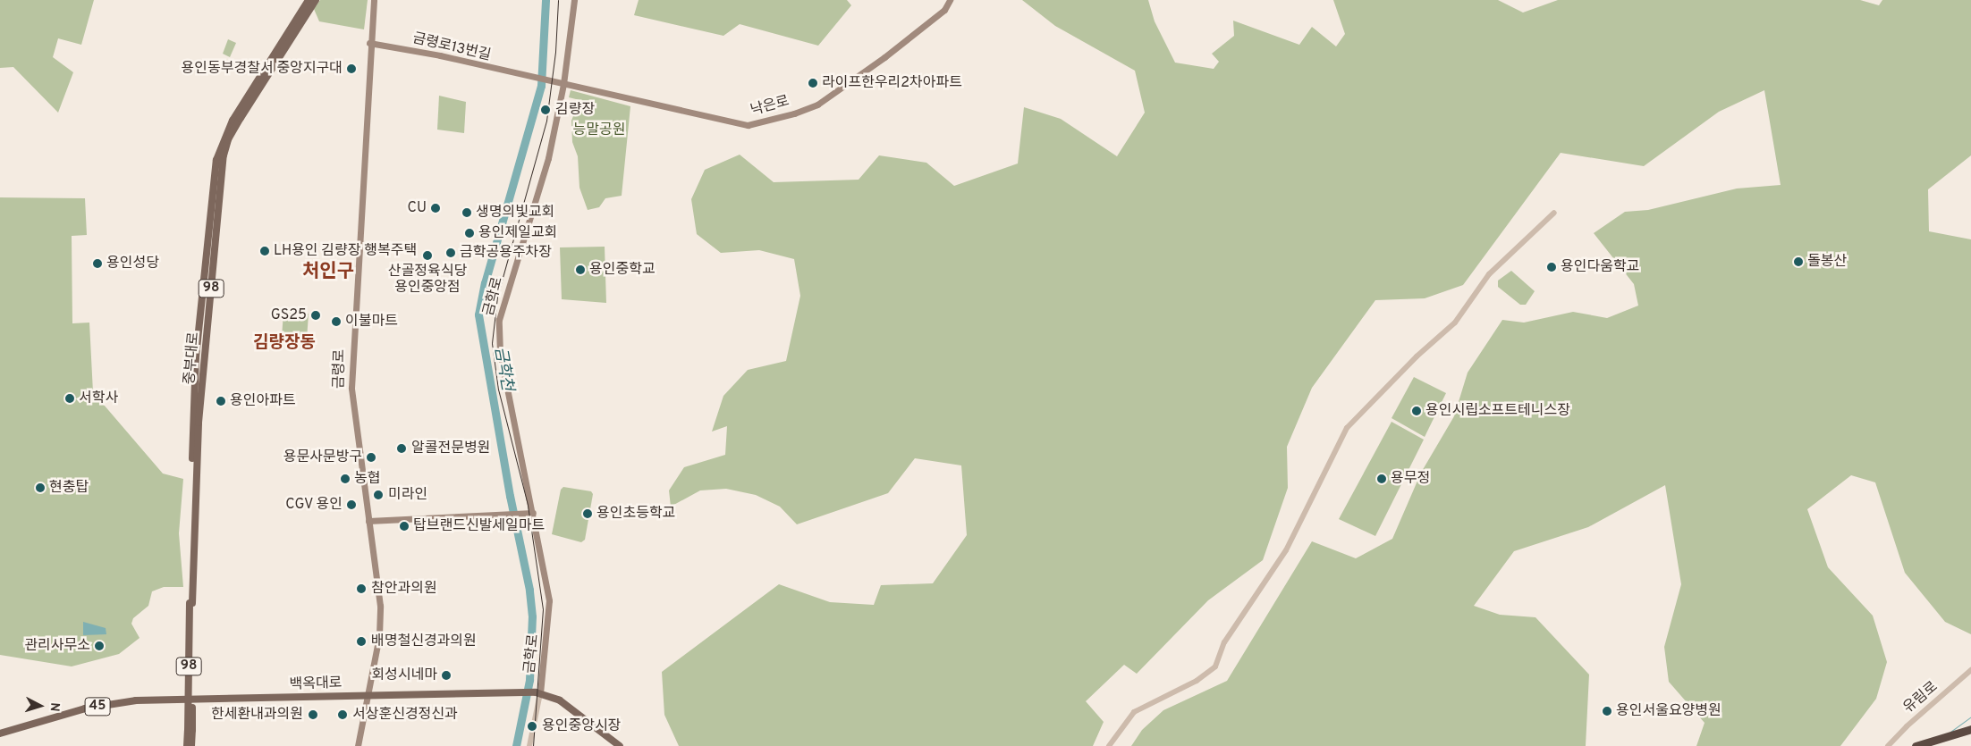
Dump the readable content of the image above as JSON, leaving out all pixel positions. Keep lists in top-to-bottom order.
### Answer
{
  "streets": {
    "main road": [
      "금령로13번길",
      "낙은로",
      "98",
      "금학로",
      "중부대로",
      "금령로",
      "백옥대로",
      "45"
    ],
    "street": ["유림로"]
  },
  "crossings": [
    ["금령로13번길", "낙은로"],
    ["금령로13번길", "금령로"],
    ["낙은로", "금학로"],
    ["금학로", "백옥대로"],
    ["금령로", "백옥대로"]
  ],
  "districts": ["처인구", "김량장동"],
  "water": ["금학천"],
  "parks": ["능말공원"],
  "places": [
    "용인동부경찰서 중앙지구대",
    "라이프한우리2차아파트",
    "김량장",
    "CU",
    "생명의빛교회",
    "용인제일교회",
    "LH용인 김량장 행복주택",
    "금학공용주차장",
    "산골정육식당 용인중앙점",
    "돌봉산",
    "용인성당",
    "용인다움학교",
    "용인중학교",
    "GS25",
    "이불마트",
    "서학사",
    "용인아파트",
    "용인시립소프트테니스장",
    "알콜전문병원",
    "용문사문방구",
    "농협",
    "용무정",
    "현충탑",
    "미라인",
    "CGV 용인",
    "용인초등학교",
    "탑브랜드신발세일마트",
    "참안과의원",
    "배명철신경과의원",
    "관리사무소",
    "회성시네마",
    "용인서울요양병원",
    "한세환내과의원",
    "서상훈신경정신과",
    "용인중앙시장"
  ],
  "north": "right"
}
